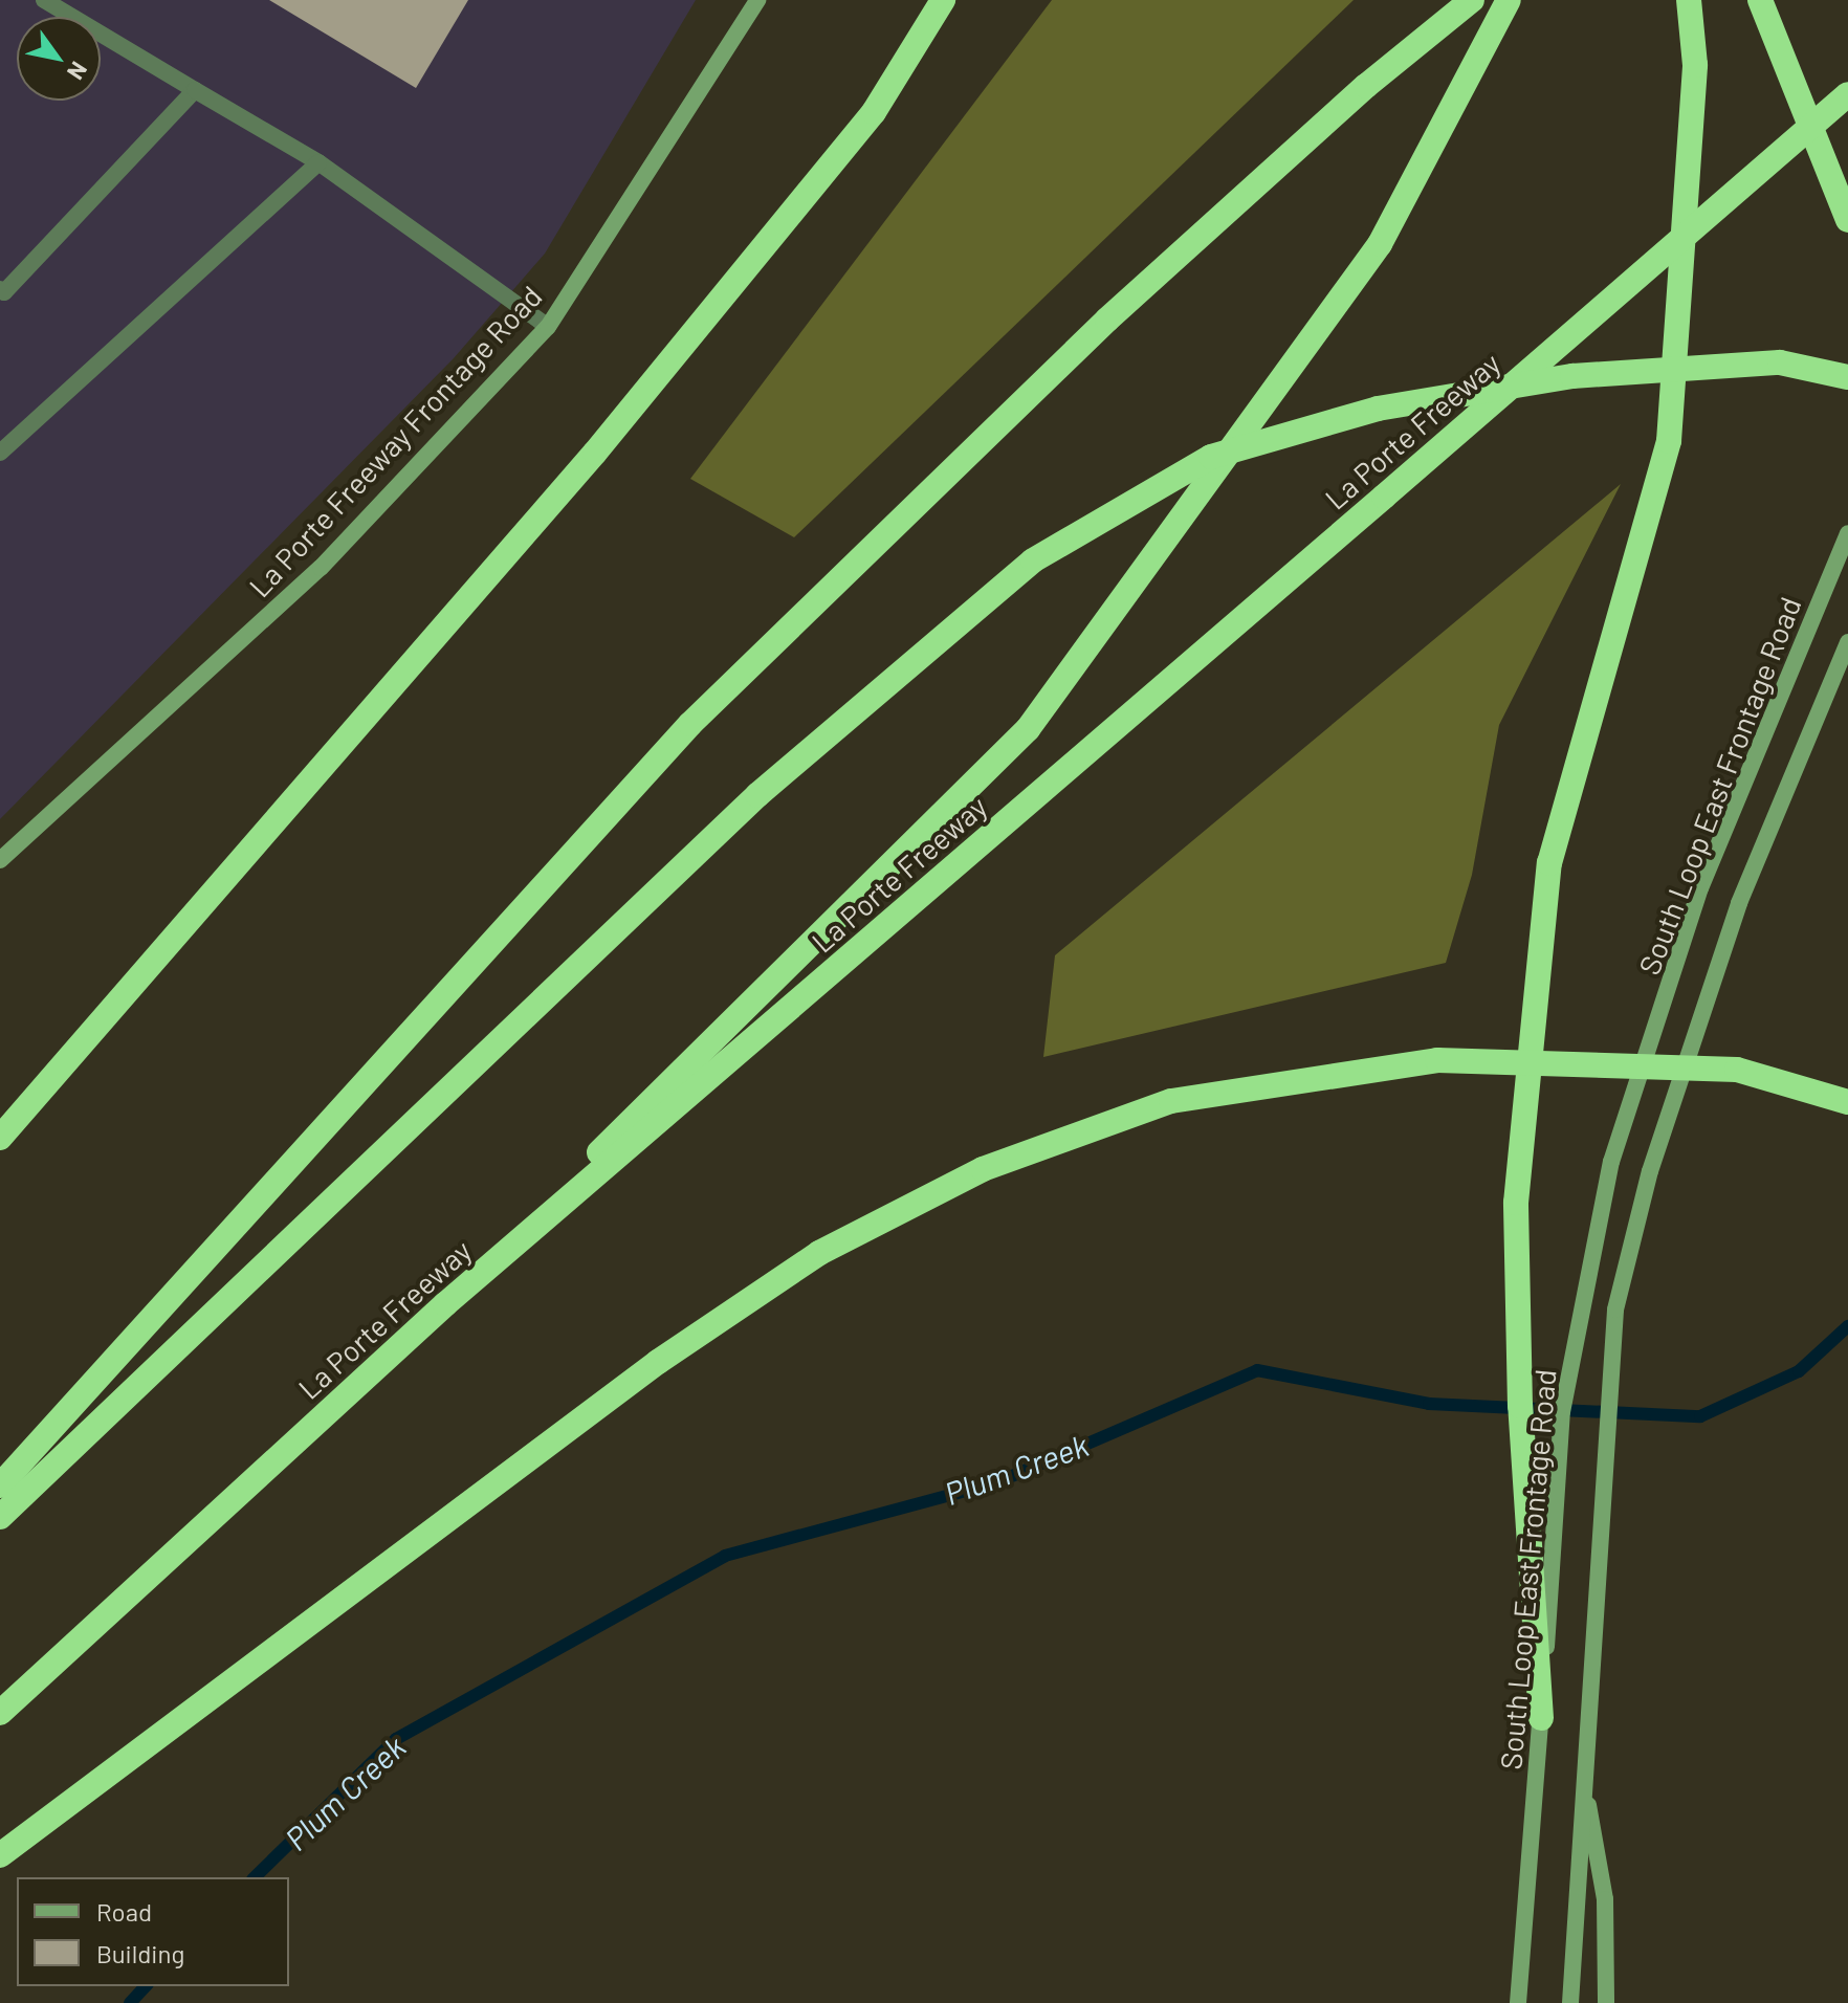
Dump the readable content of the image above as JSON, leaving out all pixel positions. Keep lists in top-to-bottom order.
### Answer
{
  "streets": {
    "highway": ["La Porte Freeway"],
    "main road": ["La Porte Freeway Frontage Road", "South Loop East Frontage Road"]
  },
  "water": ["Plum Creek"],
  "legend": ["Road", "Building"],
  "north": "bottom right"
}
